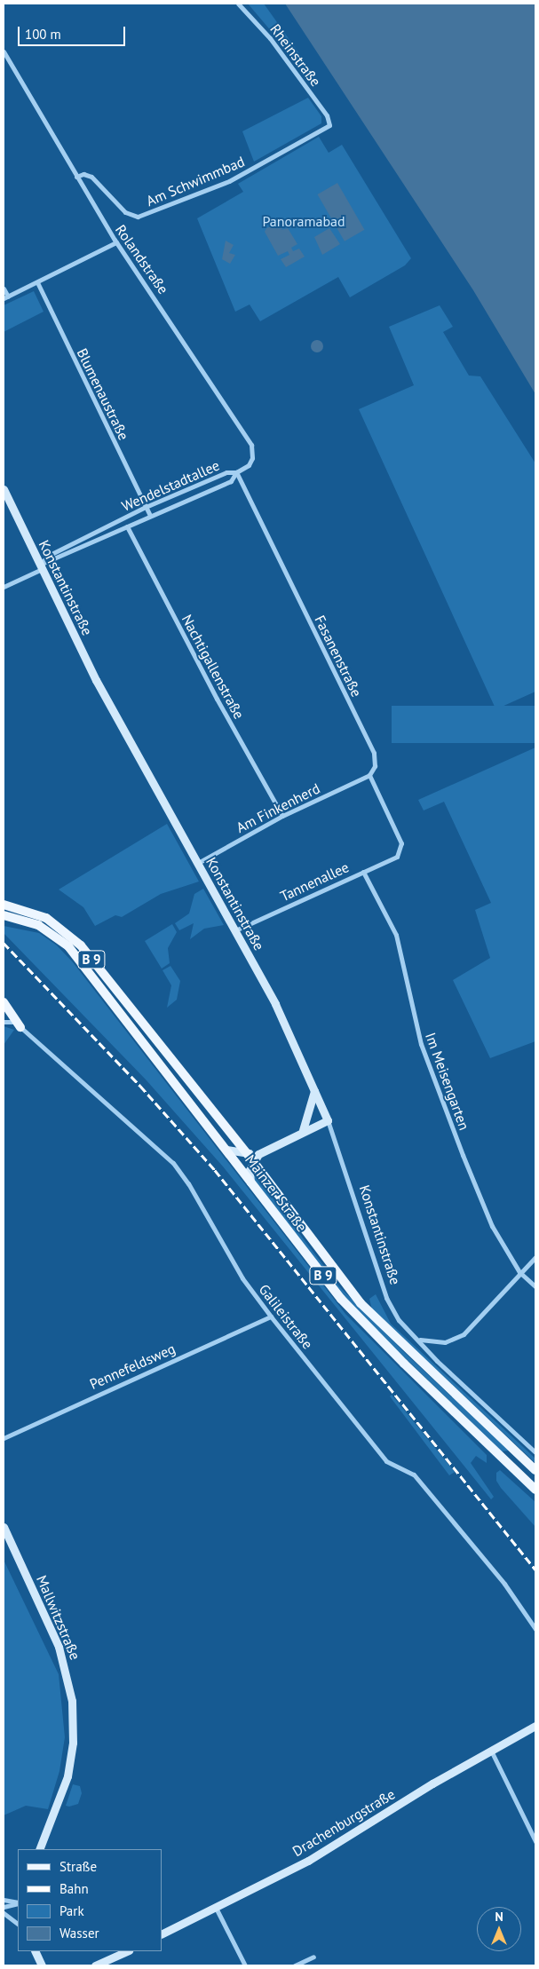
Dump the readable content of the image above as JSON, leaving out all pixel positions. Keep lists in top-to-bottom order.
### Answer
{
  "streets": {
    "main road": [
      "Konstantinstraße",
      "B 9",
      "Mainzer Straße",
      "Mallwitzstraße",
      "Drachenburgstraße"
    ],
    "street": [
      "Rheinstraße",
      "Am Schwimmbad",
      "Rolandstraße",
      "Blumenaustraße",
      "Wendelstadtallee",
      "Fasanenstraße",
      "Nachtigallenstraße",
      "Am Finkenherd",
      "Tannenallee",
      "Im Meisengarten",
      "Galileistraße",
      "Pennefeldsweg"
    ]
  },
  "crossings": [
    ["Rheinstraße", "Am Schwimmbad"],
    ["Am Schwimmbad", "Rolandstraße"],
    ["Rolandstraße", "Wendelstadtallee"],
    ["Rolandstraße", "Fasanenstraße"],
    ["Blumenaustraße", "Wendelstadtallee"],
    ["Wendelstadtallee", "Konstantinstraße"],
    ["Wendelstadtallee", "Fasanenstraße"],
    ["Wendelstadtallee", "Nachtigallenstraße"],
    ["Konstantinstraße", "Am Finkenherd"],
    ["Konstantinstraße", "Tannenallee"],
    ["Fasanenstraße", "Am Finkenherd"],
    ["Fasanenstraße", "Tannenallee"],
    ["Nachtigallenstraße", "Am Finkenherd"],
    ["Am Finkenherd", "Tannenallee"],
    ["Tannenallee", "Im Meisengarten"],
    ["Galileistraße", "Pennefeldsweg"]
  ],
  "parks": ["Panoramabad"],
  "legend": [
    "Straße",
    "Bahn",
    "Park",
    "Wasser"
  ],
  "scale_bar": "100 m",
  "north": "top"
}
